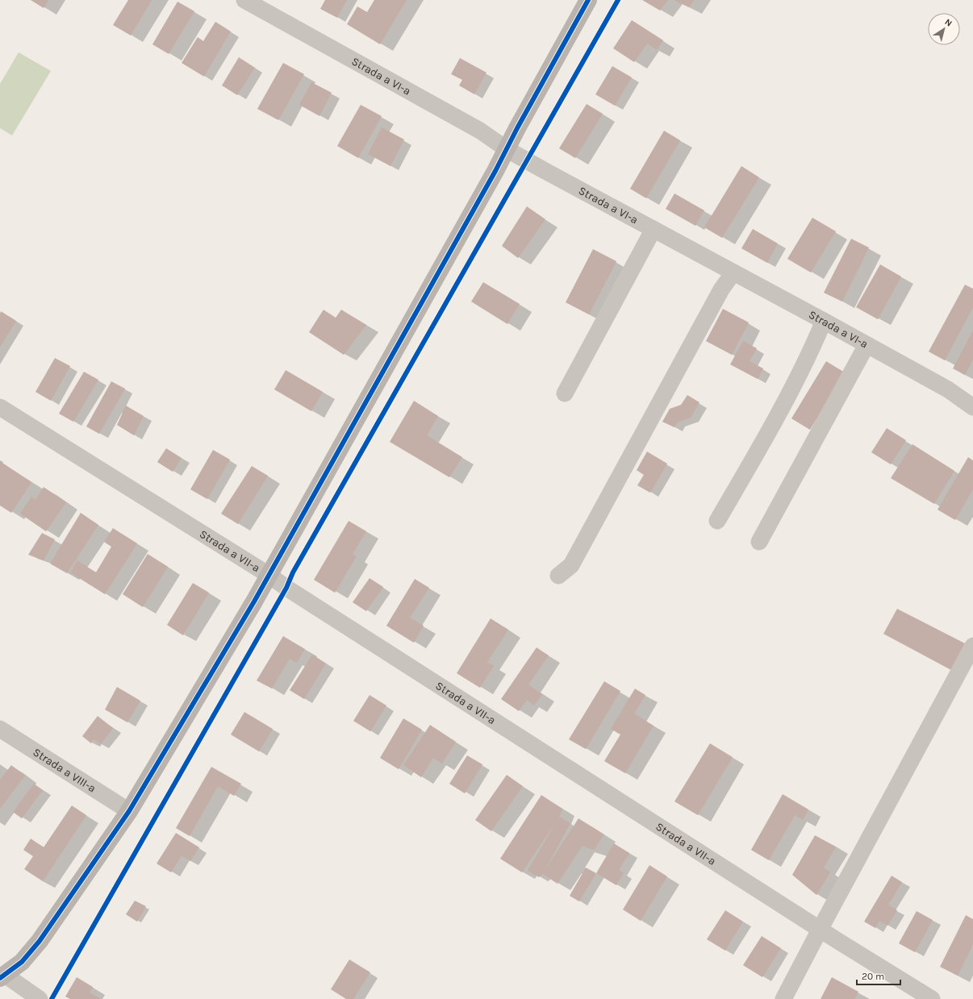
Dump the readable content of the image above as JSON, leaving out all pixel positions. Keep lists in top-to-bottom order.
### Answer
{
  "streets": {
    "street": ["Strada a VI-a", "Strada a VII-a", "Strada a VIII-a"]
  },
  "scale_bar": "20 m",
  "north": "top right"
}
